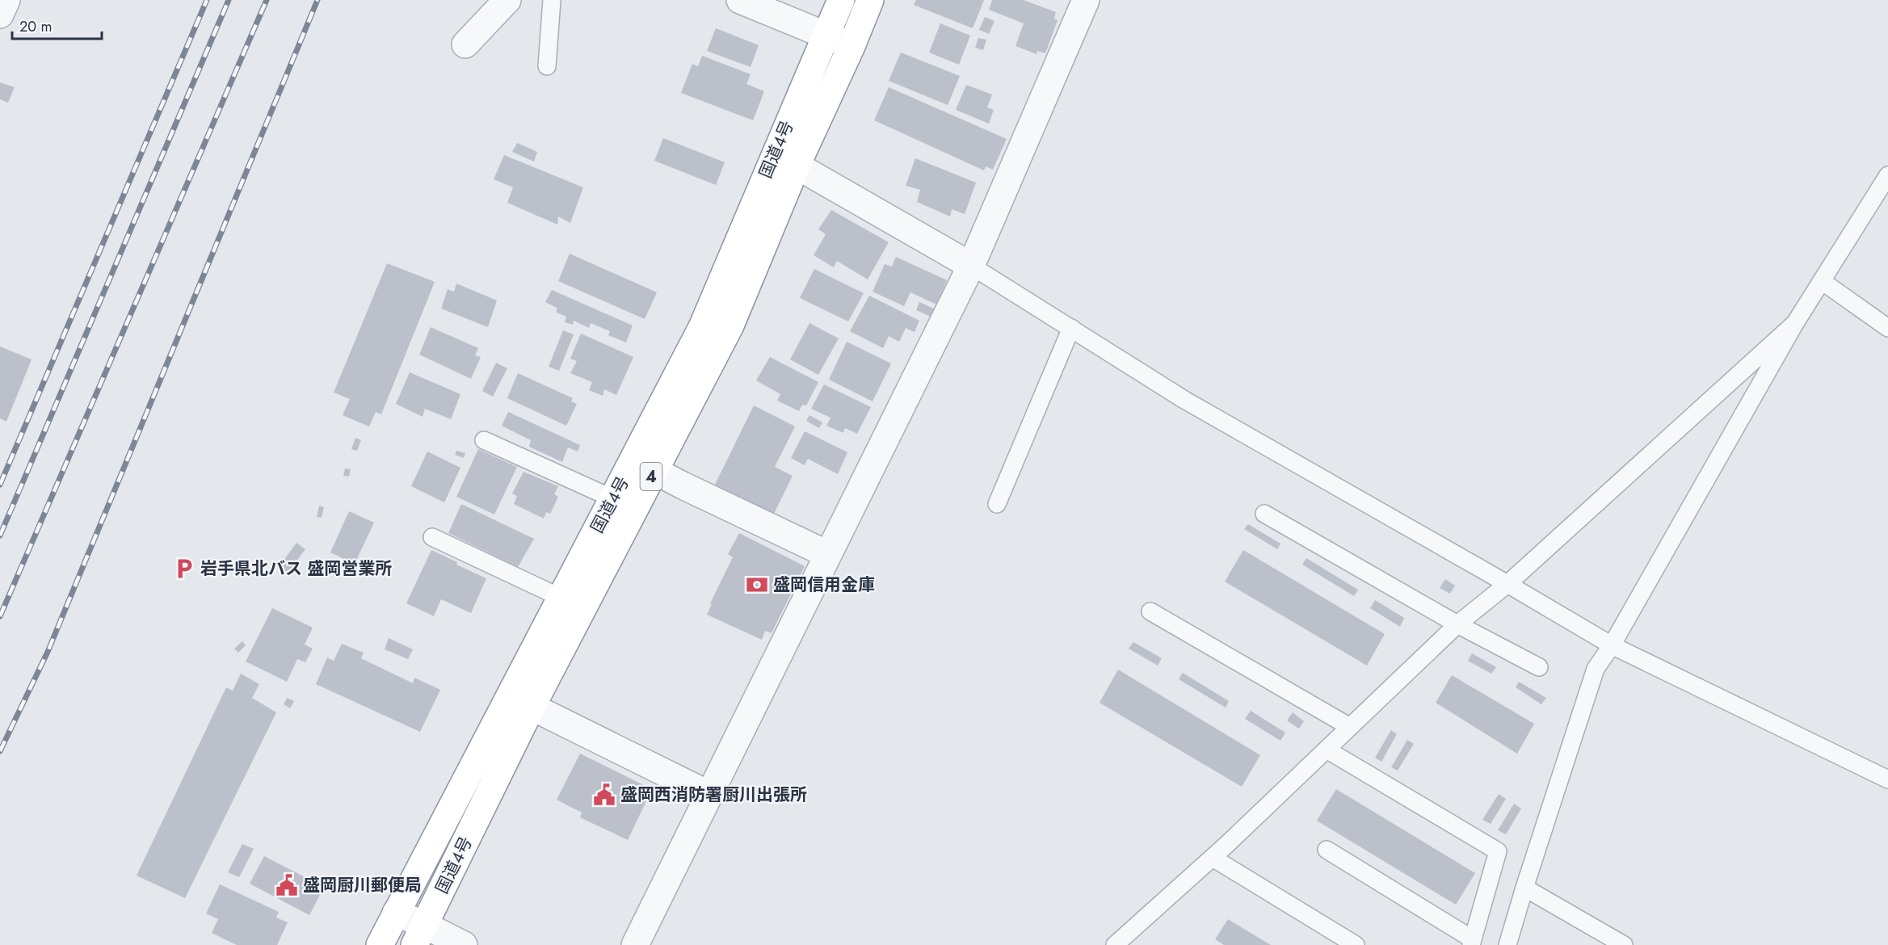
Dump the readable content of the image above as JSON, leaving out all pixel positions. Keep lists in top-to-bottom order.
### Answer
{
  "streets": {
    "highway": ["国道4号", "4"]
  },
  "places": {
    "parking": ["岩手県北バス 盛岡営業所"],
    "bank": ["盛岡信用金庫"],
    "public building": ["盛岡西消防署厨川出張所", "盛岡厨川郵便局"]
  },
  "scale_bar": "20 m"
}
